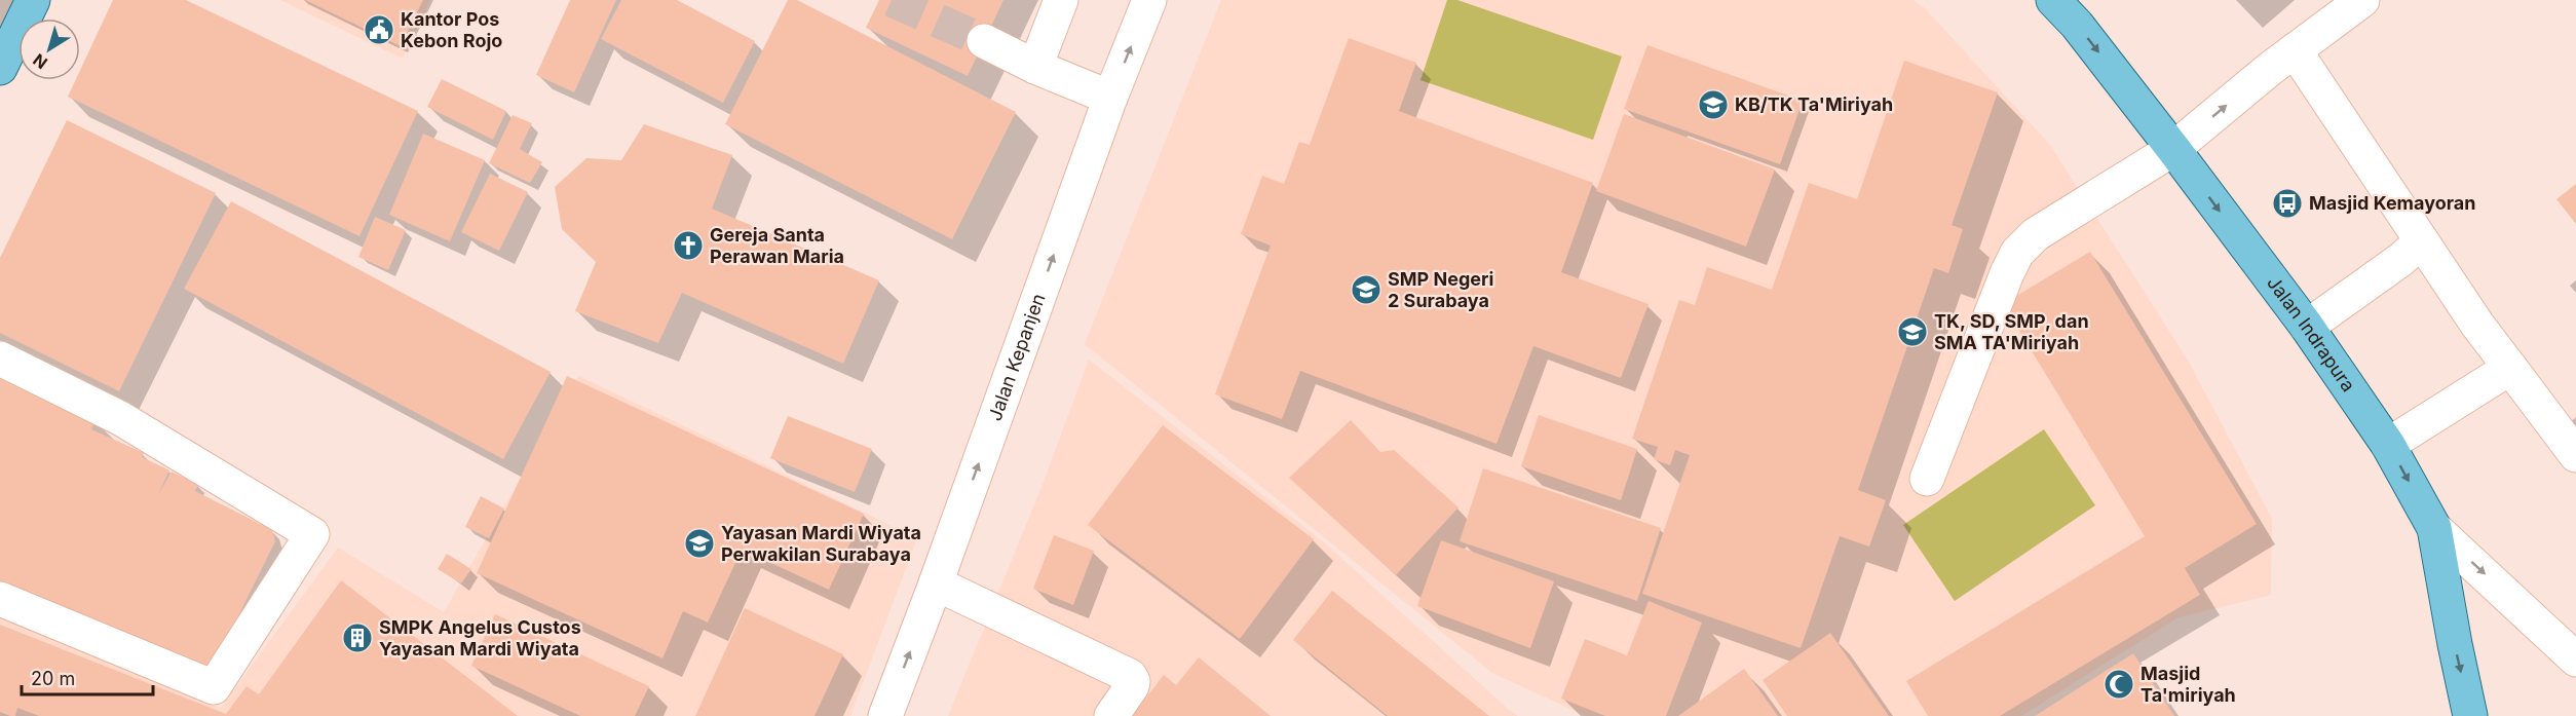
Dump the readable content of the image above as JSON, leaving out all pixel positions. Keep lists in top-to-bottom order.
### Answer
{
  "streets": {
    "main road": ["Jalan Indrapura"],
    "street": ["Jalan Kepanjen"]
  },
  "one_way": ["Jalan Indrapura", "Jalan Kepanjen"],
  "places": {
    "public building": ["Kantor Pos Kebon Rojo"],
    "school or university": [
      "KB/TK Ta'Miriyah",
      "SMP Negeri 2 Surabaya",
      "TK, SD, SMP, dan SMA TA'Miriyah",
      "Yayasan Mardi Wiyata Perwakilan Surabaya"
    ],
    "bus stop": ["Masjid Kemayoran"],
    "church": ["Gereja Santa Perawan Maria"],
    "building": ["SMPK Angelus Custos Yayasan Mardi Wiyata"],
    "mosque": ["Masjid Ta'miriyah"]
  },
  "scale_bar": "20 m",
  "north": "bottom left"
}
